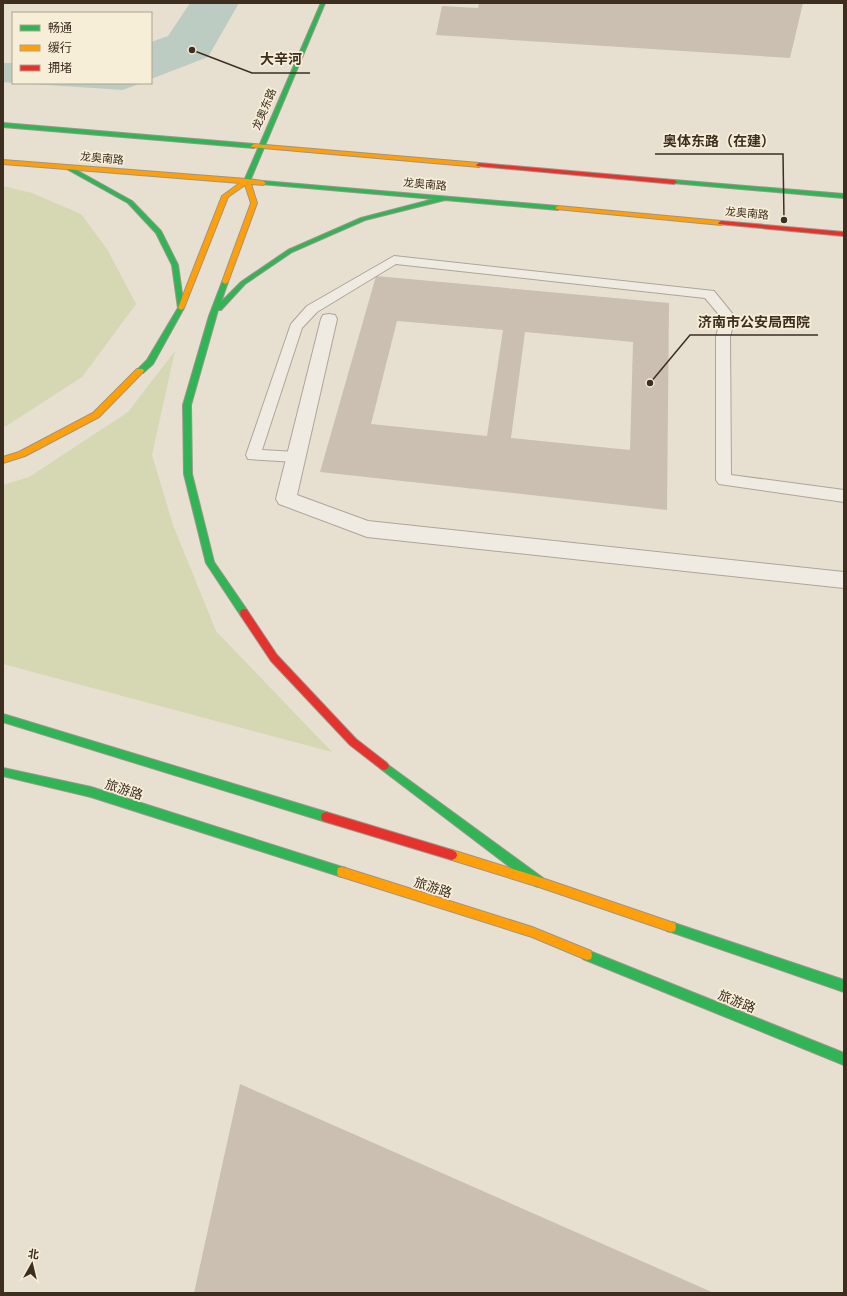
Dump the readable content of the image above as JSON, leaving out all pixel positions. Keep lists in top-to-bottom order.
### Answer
{
  "streets": {
    "main road": ["龙奥东路", "龙奥南路", "旅游路"]
  },
  "crossings": [
    ["龙奥东路", "龙奥南路"]
  ],
  "places": ["大辛河", "奥体东路（在建）", "济南市公安局西院"],
  "legend": ["畅通", "缓行", "拥堵"],
  "north": "top"
}
